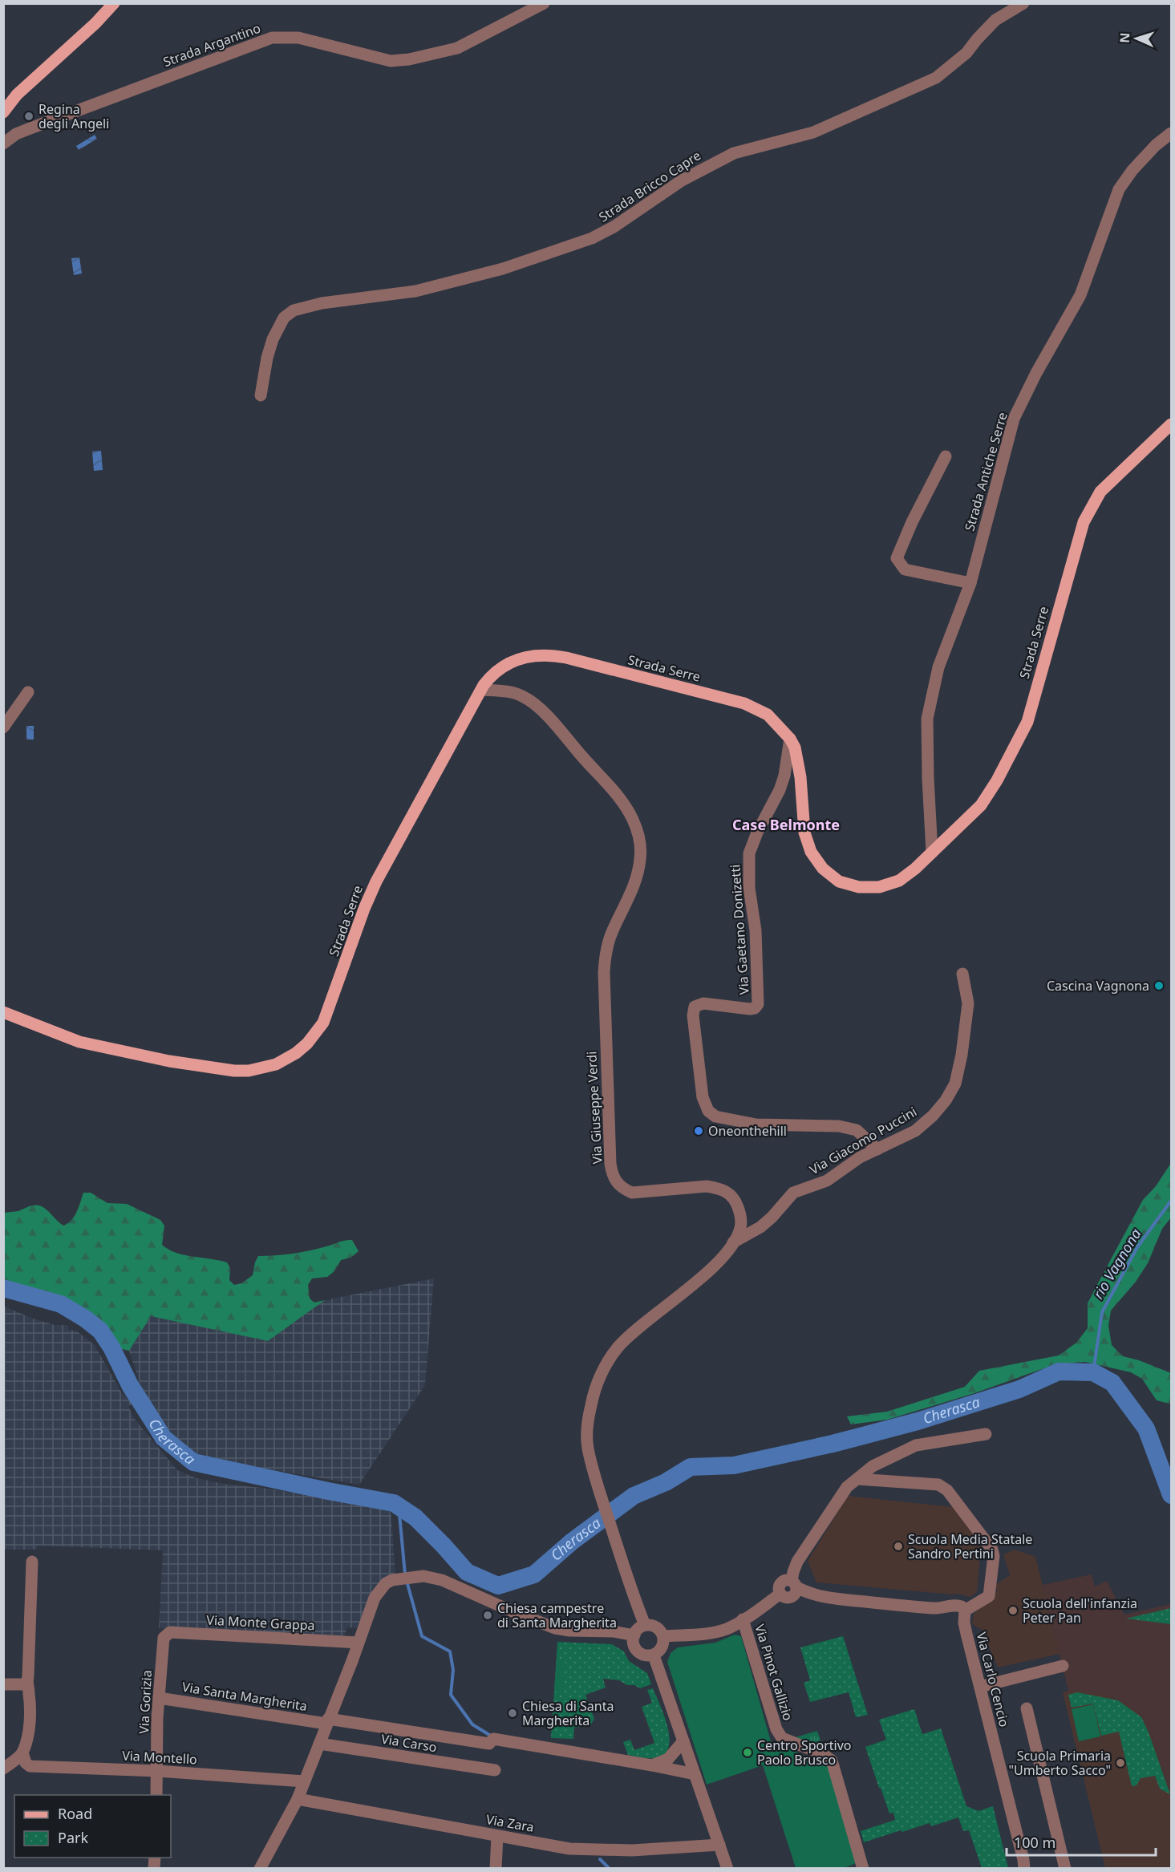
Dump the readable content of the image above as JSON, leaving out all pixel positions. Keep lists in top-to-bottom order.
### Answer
{
  "streets": {
    "main road": ["Strada Serre"],
    "street": [
      "Strada Argantino",
      "Strada Bricco Capre",
      "Strada Antiche Serre",
      "Via Gaetano Donizetti",
      "Via Giuseppe Verdi",
      "Via Giacomo Puccini",
      "Via Monte Grappa",
      "Via Pinot Gallizio",
      "Via Carlo Cencio",
      "Via Santa Margherita",
      "Via Gorizia",
      "Via Carso",
      "Via Montello",
      "Via Zara"
    ]
  },
  "crossings": [
    ["Strada Antiche Serre", "Strada Serre"],
    ["Strada Serre", "Via Gaetano Donizetti"],
    ["Strada Serre", "Via Giuseppe Verdi"],
    ["Via Gaetano Donizetti", "Via Giacomo Puccini"],
    ["Via Giuseppe Verdi", "Via Giacomo Puccini"],
    ["Via Monte Grappa", "Via Gorizia"],
    ["Via Santa Margherita", "Via Gorizia"],
    ["Via Gorizia", "Via Montello"]
  ],
  "districts": ["Case Belmonte"],
  "water": ["rio Vagnona", "Cherasca"],
  "places": [
    "Regina degli Angeli",
    "Cascina Vagnona",
    "Oneonthehill",
    "Scuola Media Statale Sandro Pertini",
    "Scuola dell'infanzia Peter Pan",
    "Chiesa campestre di Santa Margherita",
    "Chiesa di Santa Margherita",
    "Centro Sportivo Paolo Brusco",
    "Scuola Primaria \"Umberto Sacco\""
  ],
  "legend": ["Road", "Park"],
  "scale_bar": "100 m",
  "north": "left"
}
